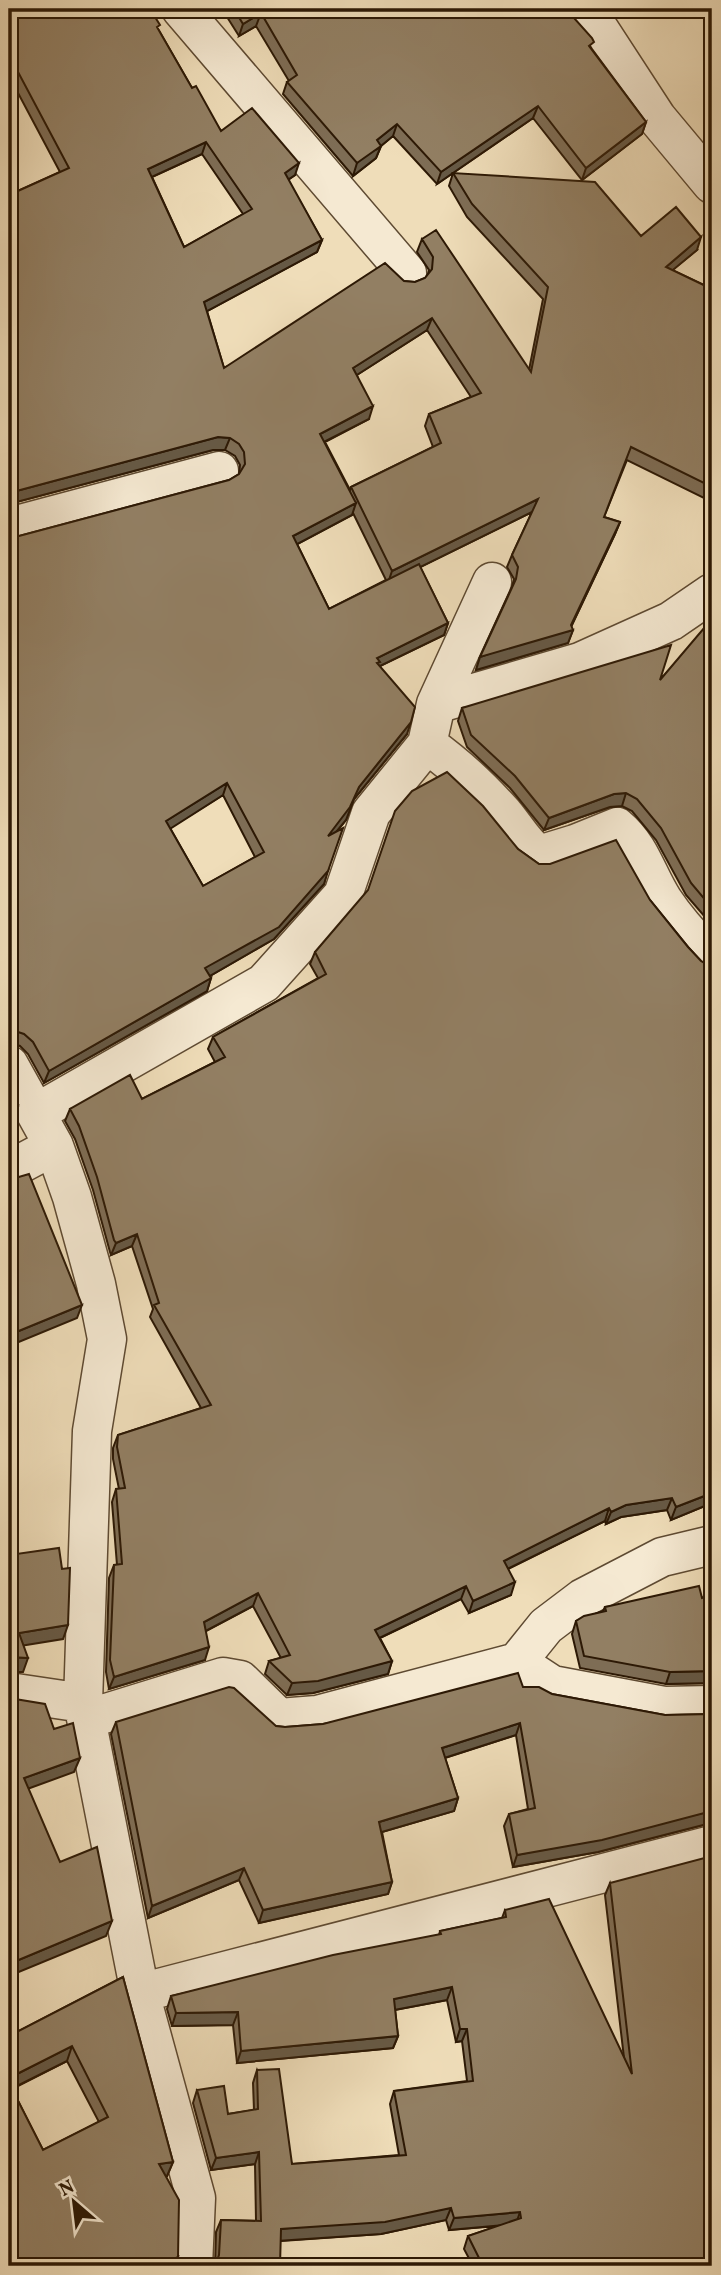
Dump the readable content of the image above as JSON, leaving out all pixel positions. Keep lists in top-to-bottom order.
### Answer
{
  "north": "top left"
}
